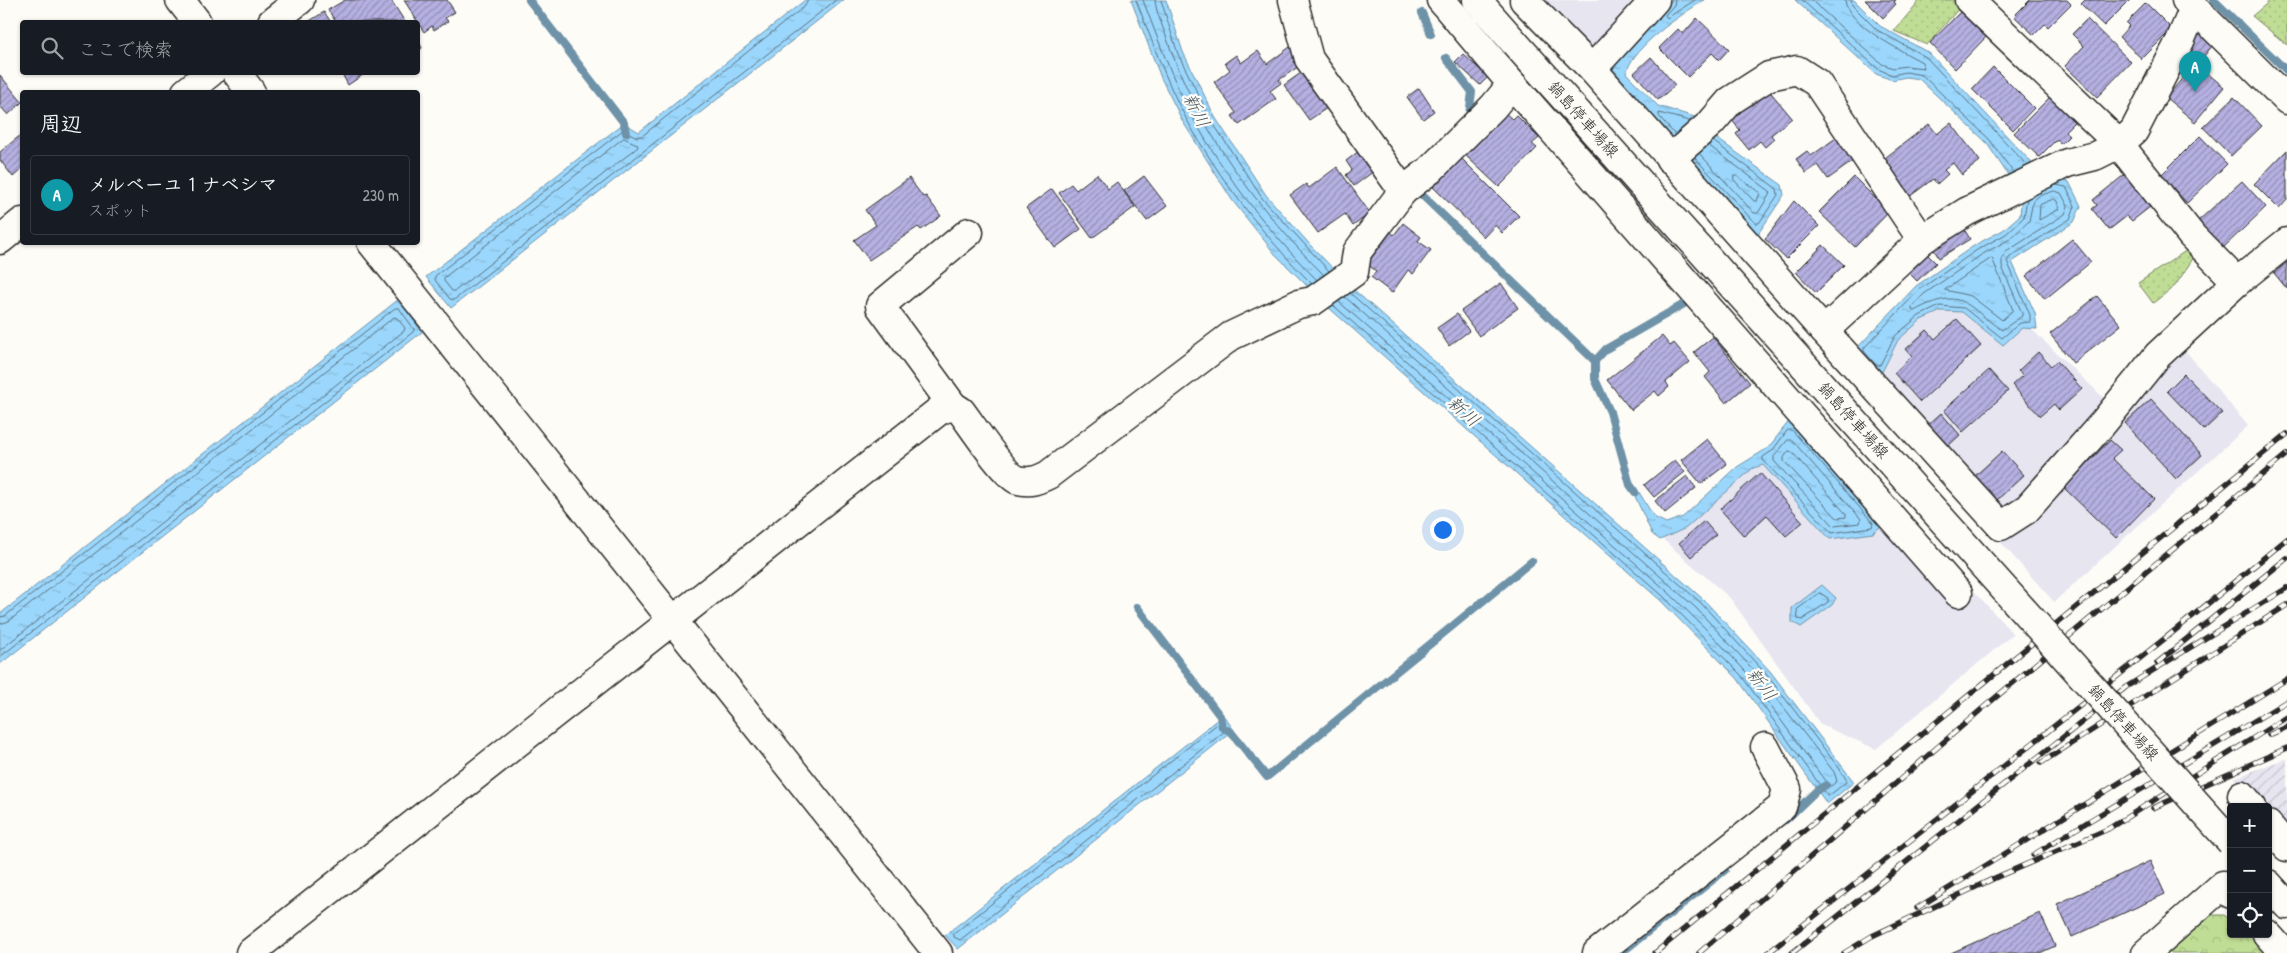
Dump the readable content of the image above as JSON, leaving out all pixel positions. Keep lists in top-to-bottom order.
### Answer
{
  "streets": {
    "street": ["鍋島停車場線"]
  },
  "water": ["新川"],
  "page": {
    "search": "ここで検索",
    "pins": "A",
    "heading": "周辺",
    "list": [
      {
        "mark": "A",
        "name": "メルベーユ１ナベシマ",
        "note": "スポット",
        "value": "230 m"
      }
    ],
    "map_buttons": ["+", "−"]
  }
}
